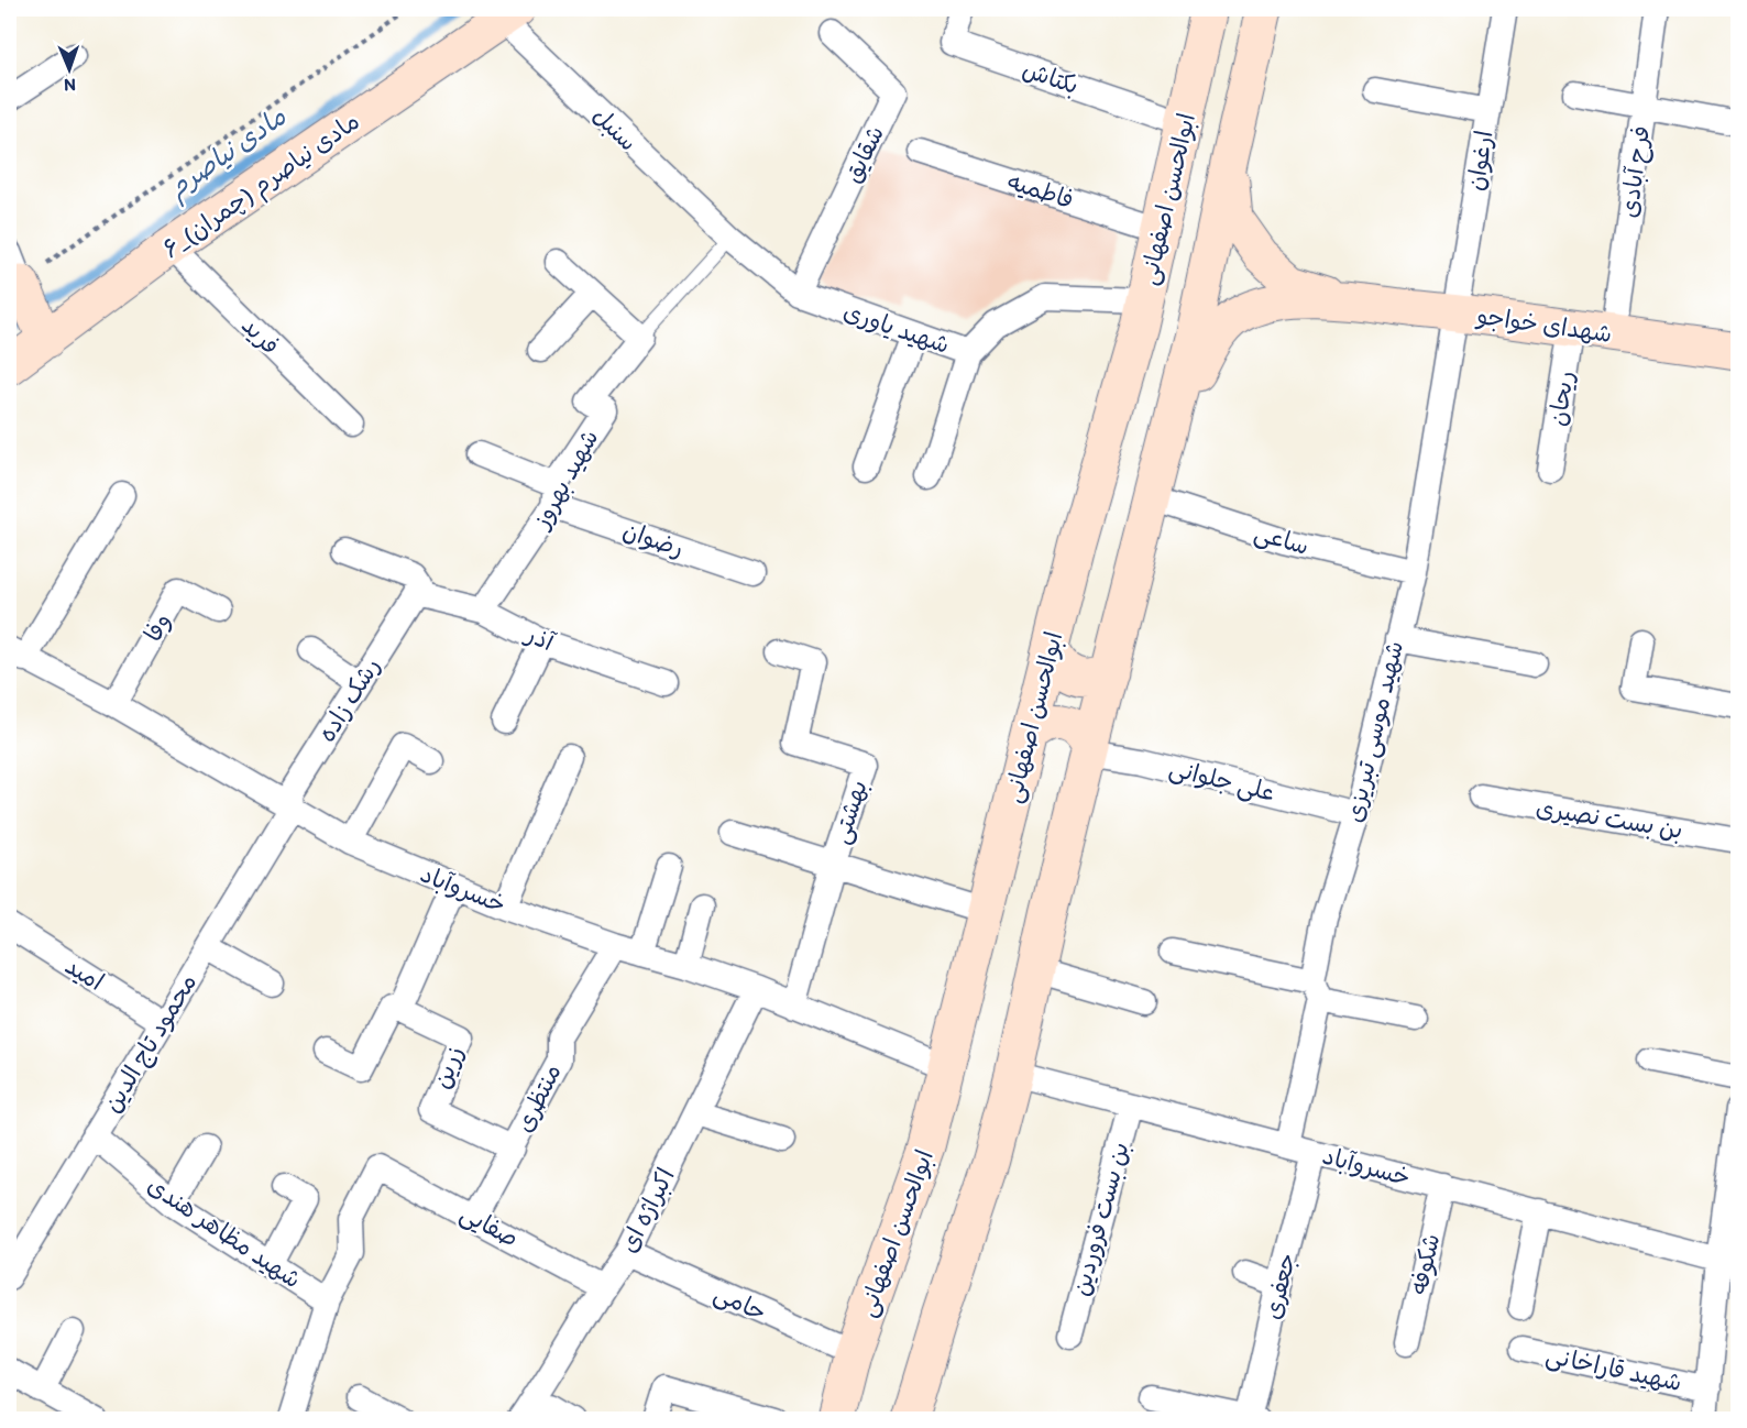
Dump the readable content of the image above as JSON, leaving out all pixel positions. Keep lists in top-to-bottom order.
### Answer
{
  "streets": {
    "main road": ["۶_مادی نیاصرم (چمران)", "ابوالحسن اصفهانی", "شهدای خواجو"],
    "street": [
      "بکتاش",
      "سنبل",
      "شقایق",
      "ارغوان",
      "فرح آبادی",
      "فاطمیه",
      "شهید یاوری",
      "فرید",
      "ریحان",
      "شهید بهروز",
      "رضوان",
      "ساعی",
      "وفا",
      "آذر",
      "رشک زاده",
      "شهید موسی تبریزی",
      "علی جلوانی",
      "بهشتی",
      "بن بست نصیری",
      "خسروآباد",
      "امید",
      "محمود تاج الدین",
      "زرین",
      "منتظری",
      "اکبراژه ای",
      "بن بست فروردین",
      "صفایی",
      "شهید مظاهر هندی",
      "شکوفه",
      "جعفری",
      "حامی",
      "شهید قاراخانی"
    ]
  },
  "crossings": [
    ["بکتاش", "ابوالحسن اصفهانی"],
    ["سنبل", "۶_مادی نیاصرم (چمران)"],
    ["سنبل", "شهید یاوری"],
    ["سنبل", "شهید بهروز"],
    ["شقایق", "شهید یاوری"],
    ["ارغوان", "شهدای خواجو"],
    ["ارغوان", "شهید موسی تبریزی"],
    ["فرح آبادی", "شهدای خواجو"],
    ["۶_مادی نیاصرم (چمران)", "فرید"],
    ["فاطمیه", "ابوالحسن اصفهانی"],
    ["ابوالحسن اصفهانی", "شهید یاوری"],
    ["ابوالحسن اصفهانی", "ساعی"],
    ["ابوالحسن اصفهانی", "علی جلوانی"],
    ["ابوالحسن اصفهانی", "خسروآباد"],
    ["ابوالحسن اصفهانی", "حامی"],
    ["شهدای خواجو", "ریحان"],
    ["شهدای خواجو", "شهید موسی تبریزی"],
    ["شهید یاوری", "شهید بهروز"],
    ["شهید بهروز", "رضوان"],
    ["شهید بهروز", "آذر"],
    ["ساعی", "شهید موسی تبریزی"],
    ["وفا", "خسروآباد"],
    ["آذر", "رشک زاده"],
    ["رشک زاده", "خسروآباد"],
    ["رشک زاده", "محمود تاج الدین"],
    ["شهید موسی تبریزی", "علی جلوانی"],
    ["شهید موسی تبریزی", "خسروآباد"],
    ["بهشتی", "خسروآباد"],
    ["خسروآباد", "محمود تاج الدین"],
    ["خسروآباد", "منتظری"],
    ["خسروآباد", "اکبراژه ای"],
    ["خسروآباد", "بن بست فروردین"],
    ["خسروآباد", "شکوفه"],
    ["خسروآباد", "جعفری"],
    ["امید", "محمود تاج الدین"],
    ["محمود تاج الدین", "شهید مظاهر هندی"],
    ["زرین", "منتظری"],
    ["منتظری", "صفایی"],
    ["اکبراژه ای", "صفایی"],
    ["اکبراژه ای", "حامی"],
    ["صفایی", "شهید مظاهر هندی"]
  ],
  "water": ["مادی نیاصرم"],
  "north": "bottom"
}
